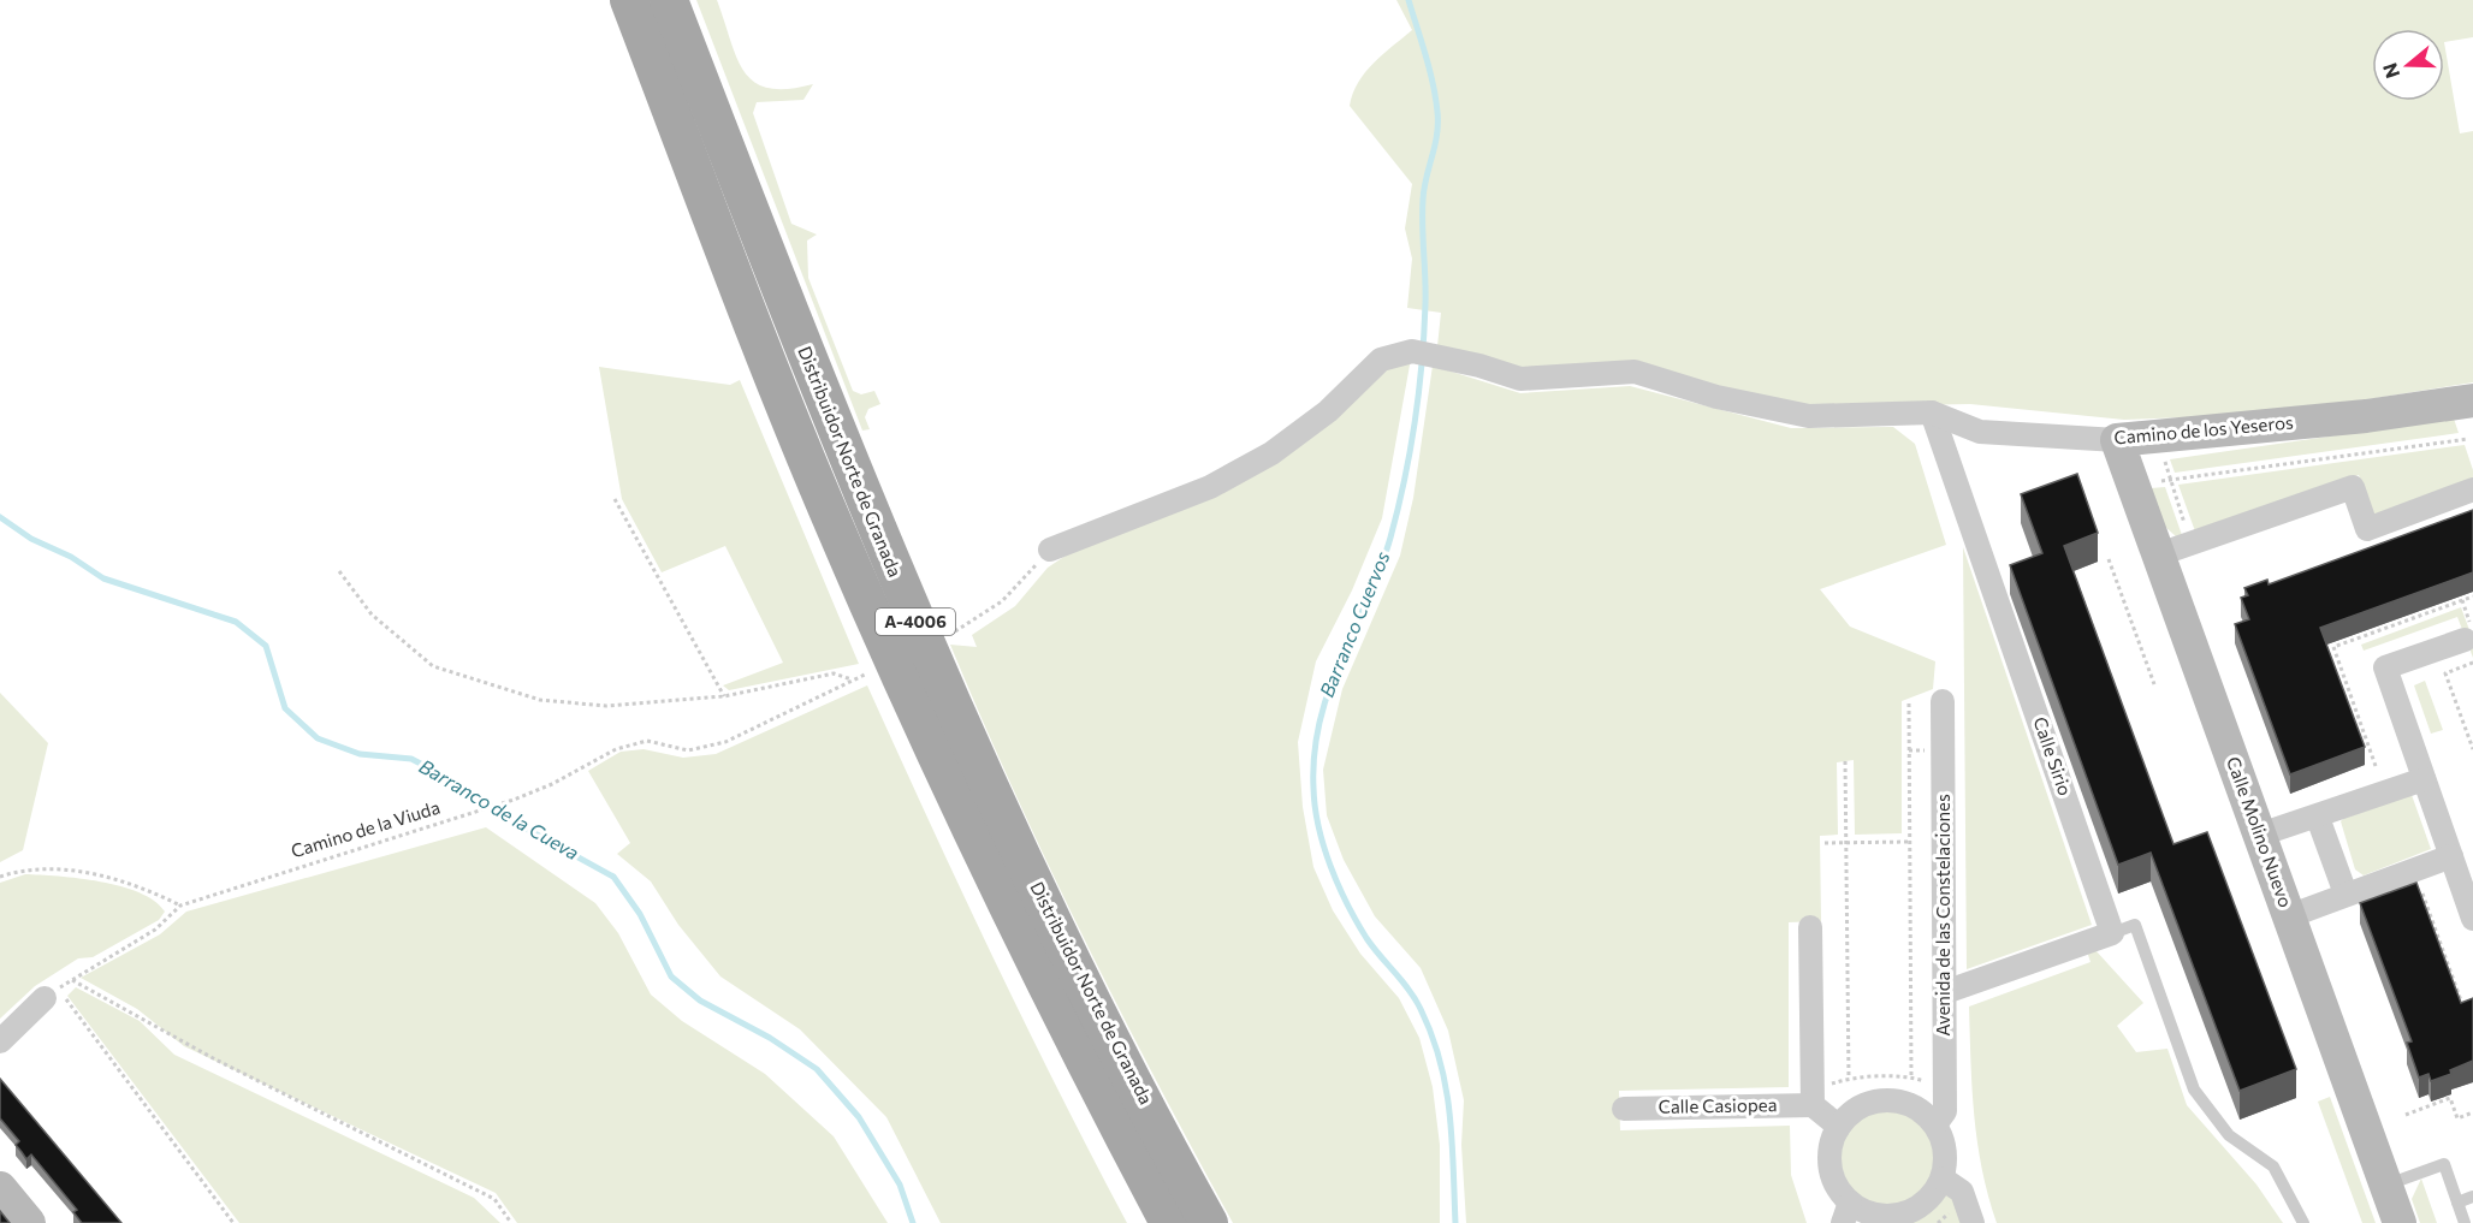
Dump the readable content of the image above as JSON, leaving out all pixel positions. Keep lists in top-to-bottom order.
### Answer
{
  "streets": {
    "main road": ["Distribuidor Norte de Granada", "A-4006"],
    "street": [
      "Camino de los Yeseros",
      "Calle Sirio",
      "Calle Molino Nuevo",
      "Avenida de las Constelaciones",
      "Calle Casiopea"
    ],
    "path": ["Camino de la Viuda"]
  },
  "crossings": [
    ["Camino de los Yeseros", "Calle Sirio"],
    ["Camino de los Yeseros", "Calle Molino Nuevo"]
  ],
  "water": ["Barranco Cuervos", "Barranco de la Cueva"],
  "north": "left"
}
